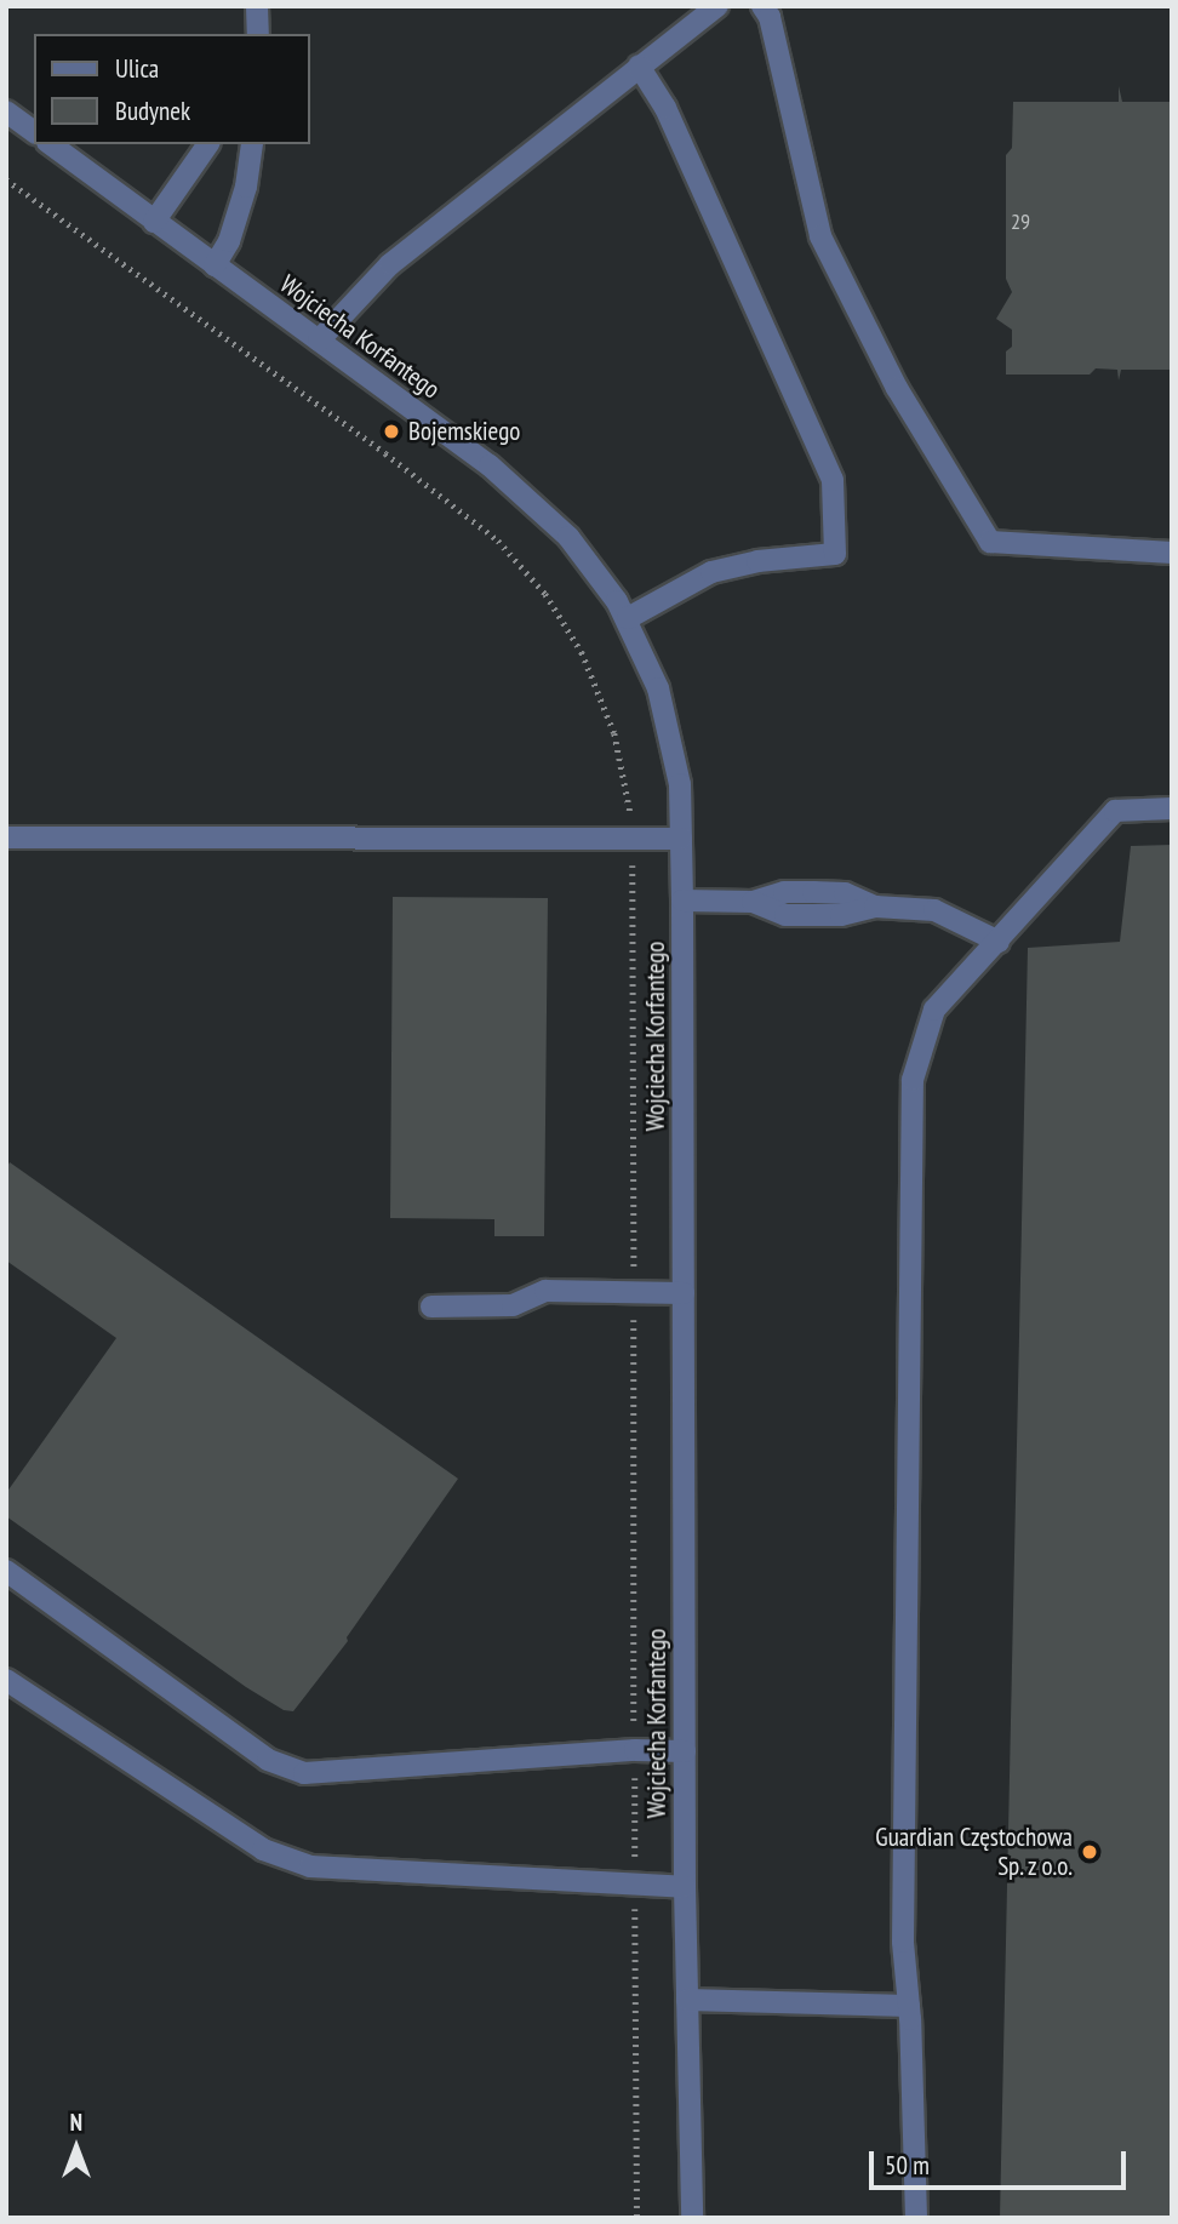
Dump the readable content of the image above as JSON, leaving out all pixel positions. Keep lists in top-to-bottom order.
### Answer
{
  "streets": {
    "street": ["Wojciecha Korfantego"]
  },
  "places": ["Bojemskiego", "Guardian Częstochowa Sp. z o.o."],
  "house_numbers": ["29"],
  "legend": ["Ulica", "Budynek"],
  "scale_bar": "50 m",
  "north": "top"
}
